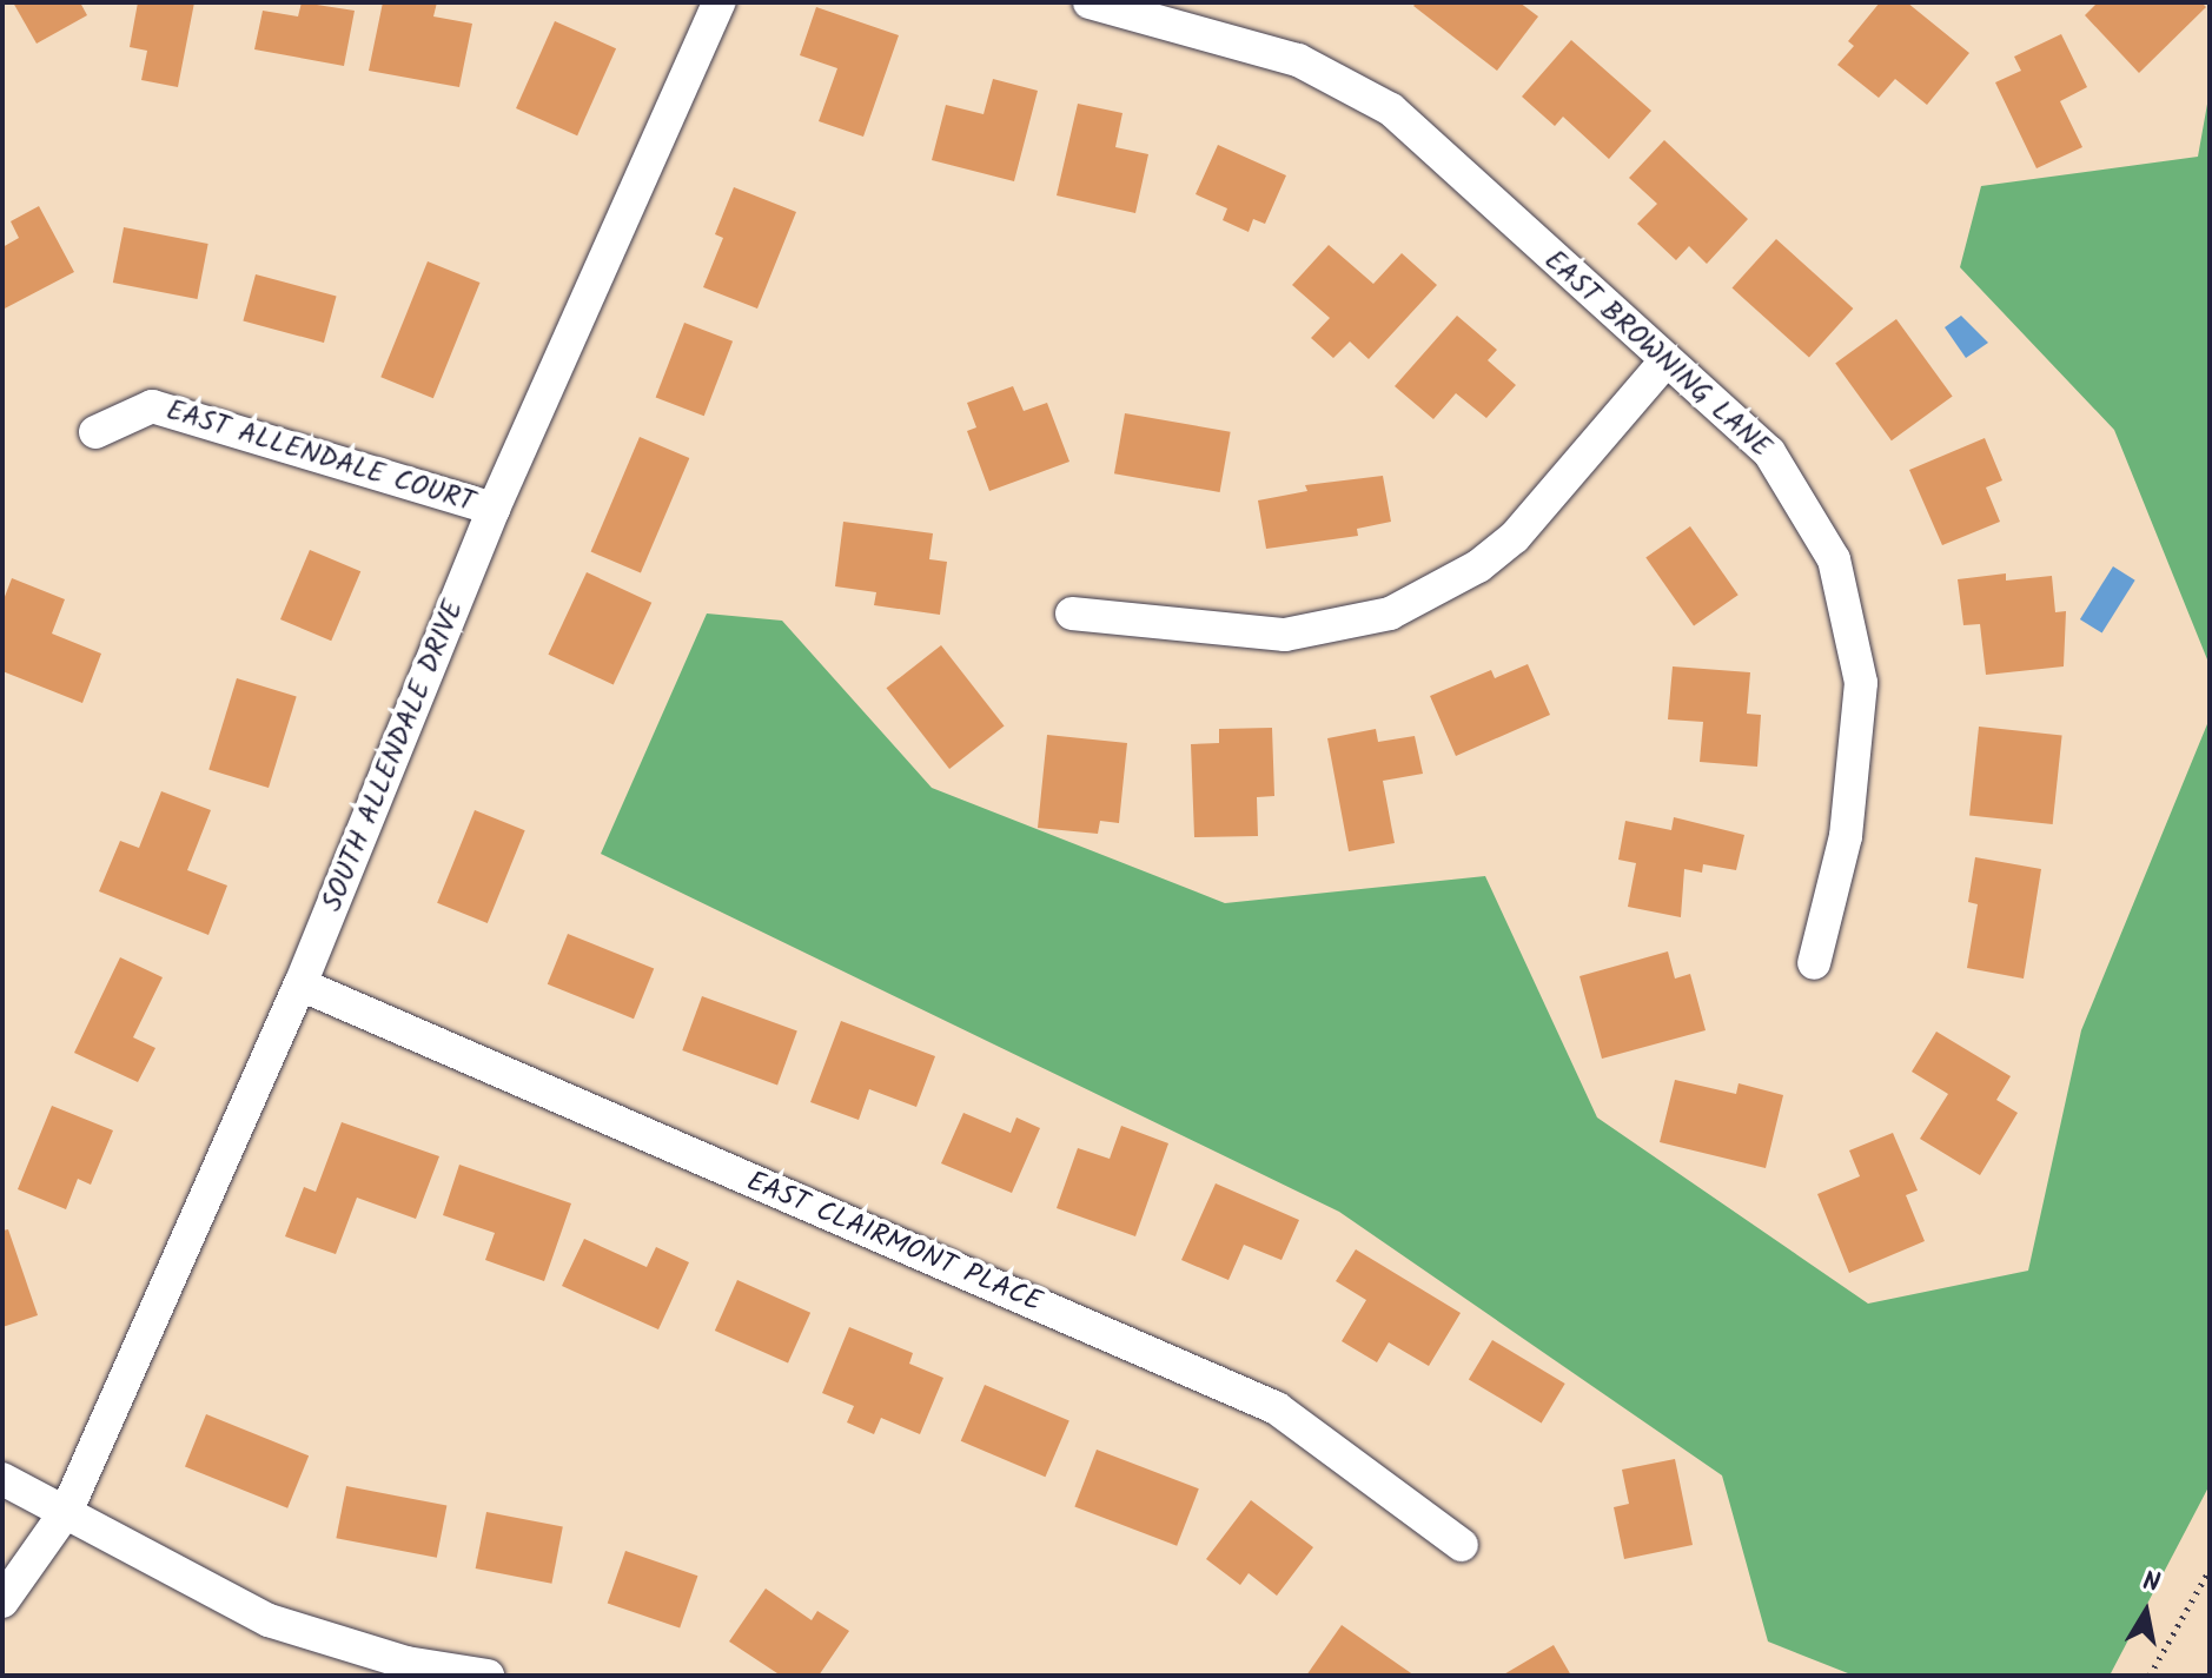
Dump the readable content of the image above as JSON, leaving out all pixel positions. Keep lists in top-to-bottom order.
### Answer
{
  "streets": {
    "street": [
      "EAST BROWNING LANE",
      "EAST ALLENDALE COURT",
      "SOUTH ALLENDALE DRIVE",
      "EAST CLAIRMONT PLACE"
    ]
  },
  "crossings": [
    ["EAST ALLENDALE COURT", "SOUTH ALLENDALE DRIVE"],
    ["SOUTH ALLENDALE DRIVE", "EAST CLAIRMONT PLACE"]
  ],
  "north": "top"
}
